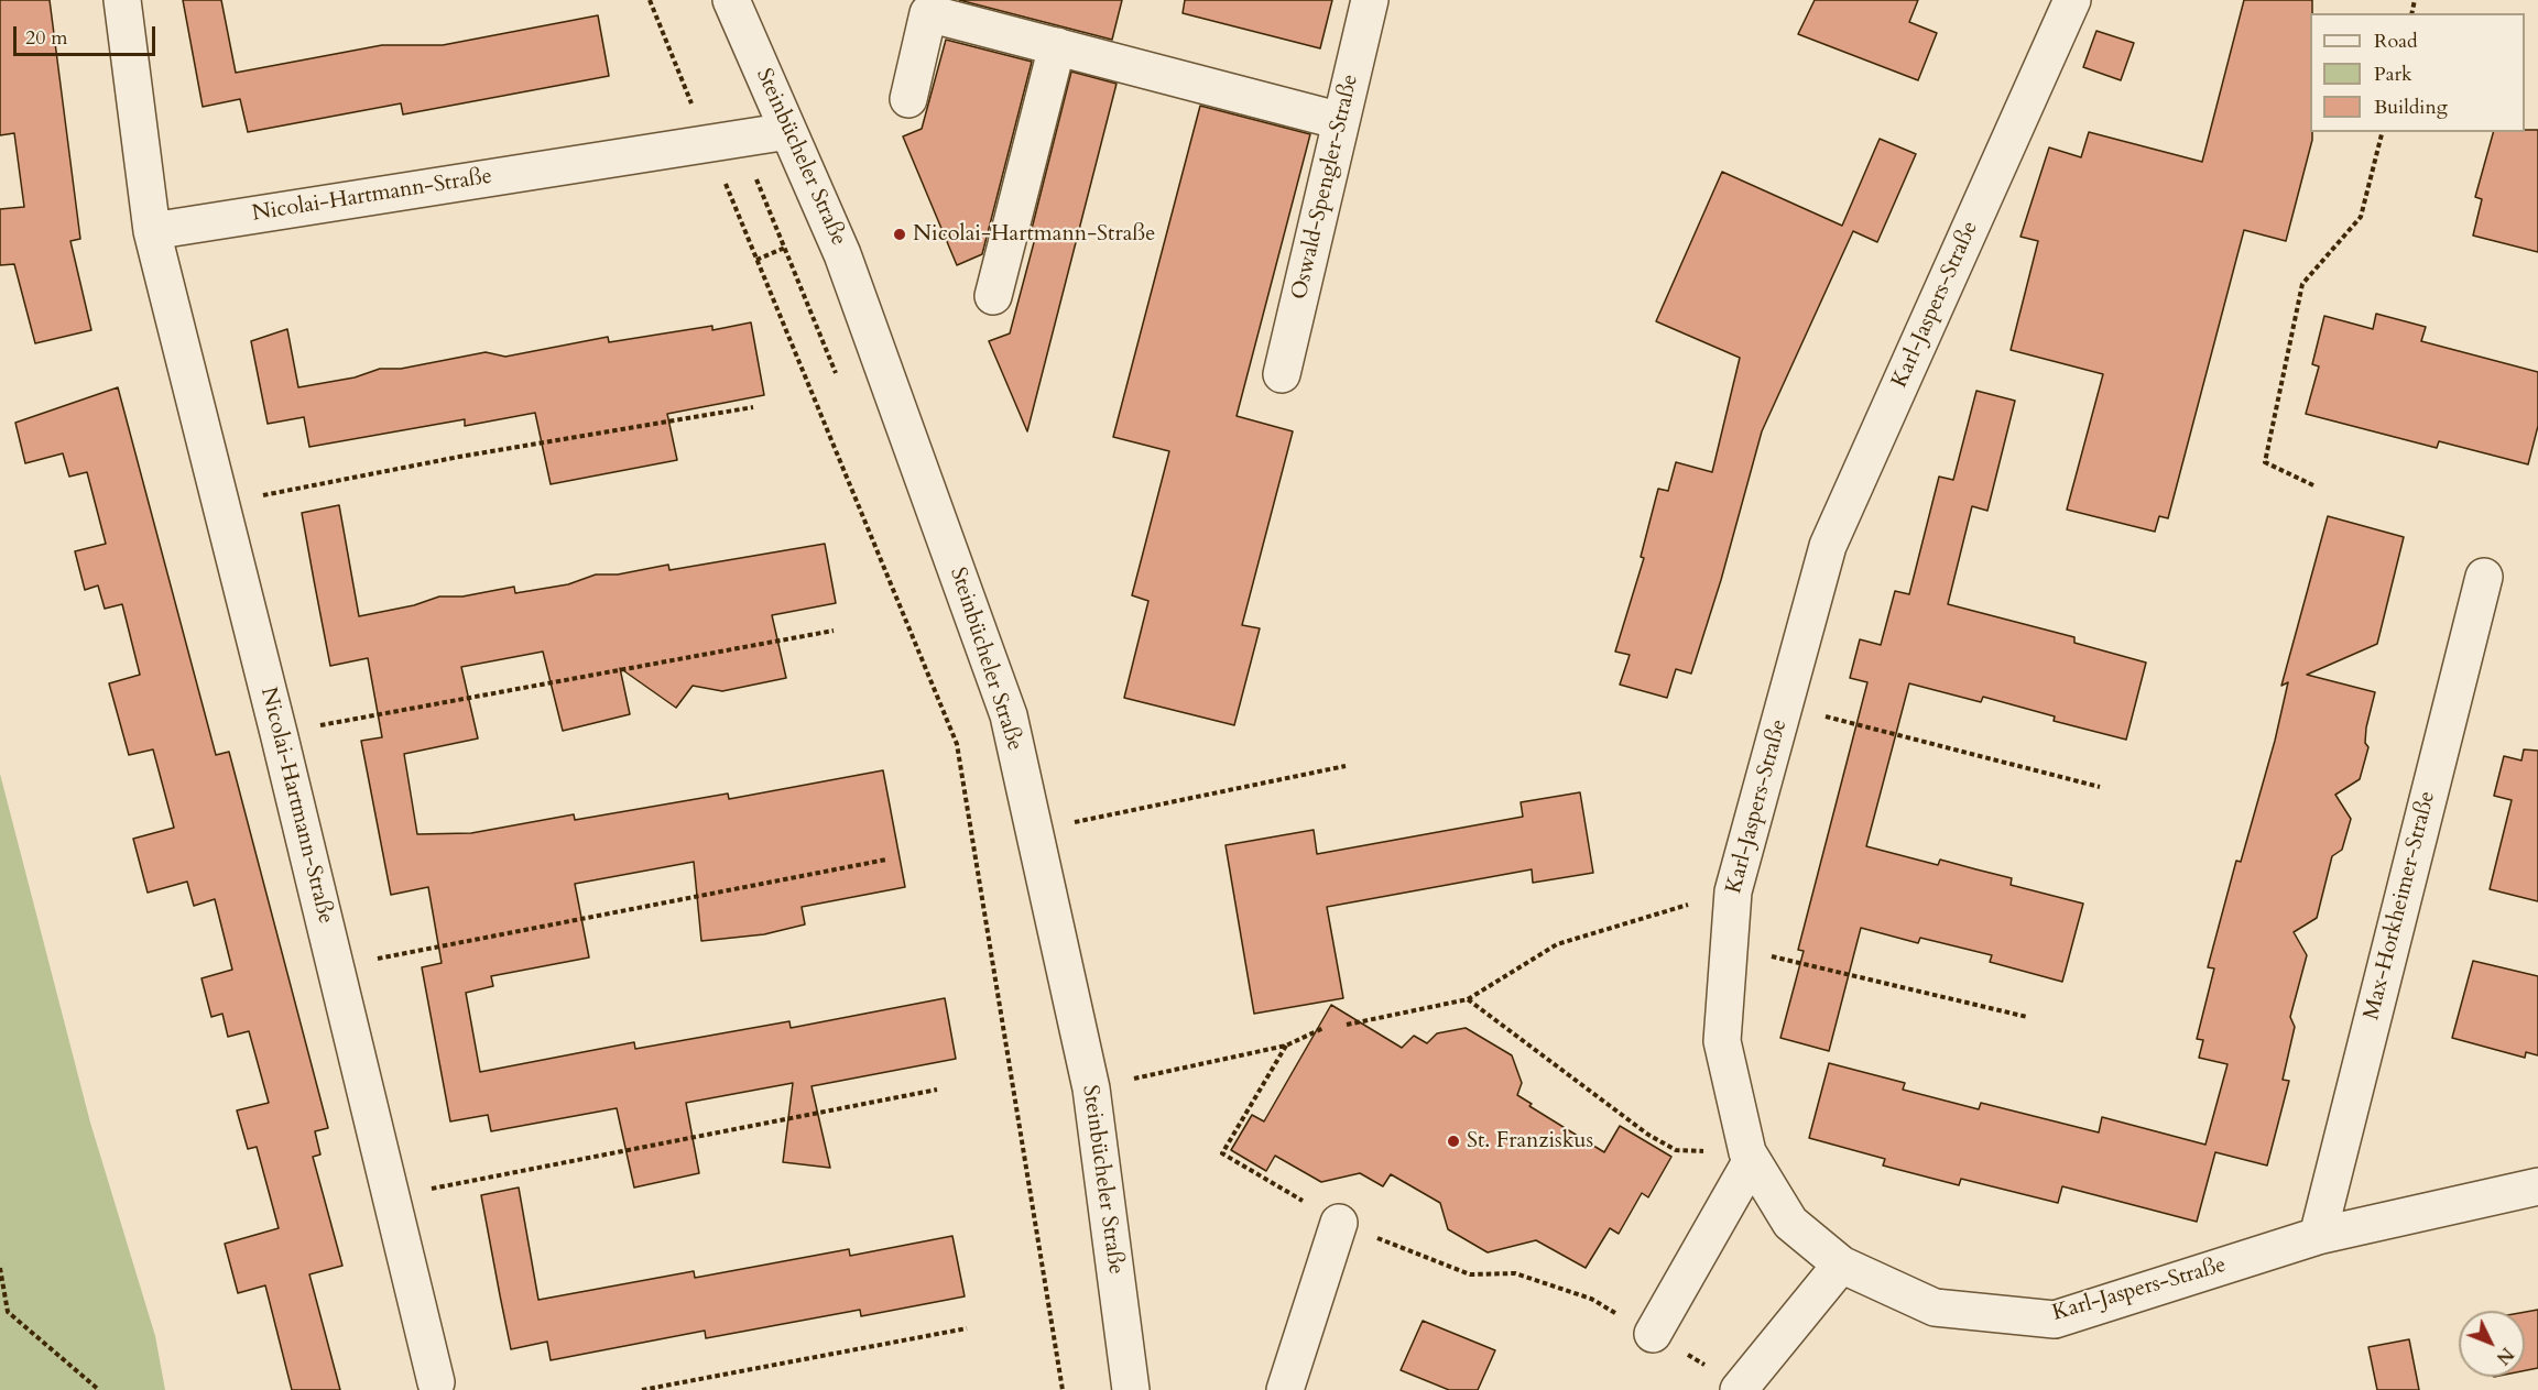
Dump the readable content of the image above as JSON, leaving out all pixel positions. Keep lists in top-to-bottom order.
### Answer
{
  "streets": {
    "street": [
      "Steinbücheler Straße",
      "Oswald-Spengler-Straße",
      "Nicolai-Hartmann-Straße",
      "Karl-Jaspers-Straße",
      "Max-Horkheimer-Straße"
    ]
  },
  "crossings": [
    ["Steinbücheler Straße", "Nicolai-Hartmann-Straße"],
    ["Karl-Jaspers-Straße", "Max-Horkheimer-Straße"]
  ],
  "places": ["Nicolai-Hartmann-Straße", "St. Franziskus"],
  "legend": ["Road", "Park", "Building"],
  "scale_bar": "20 m",
  "north": "bottom right"
}
